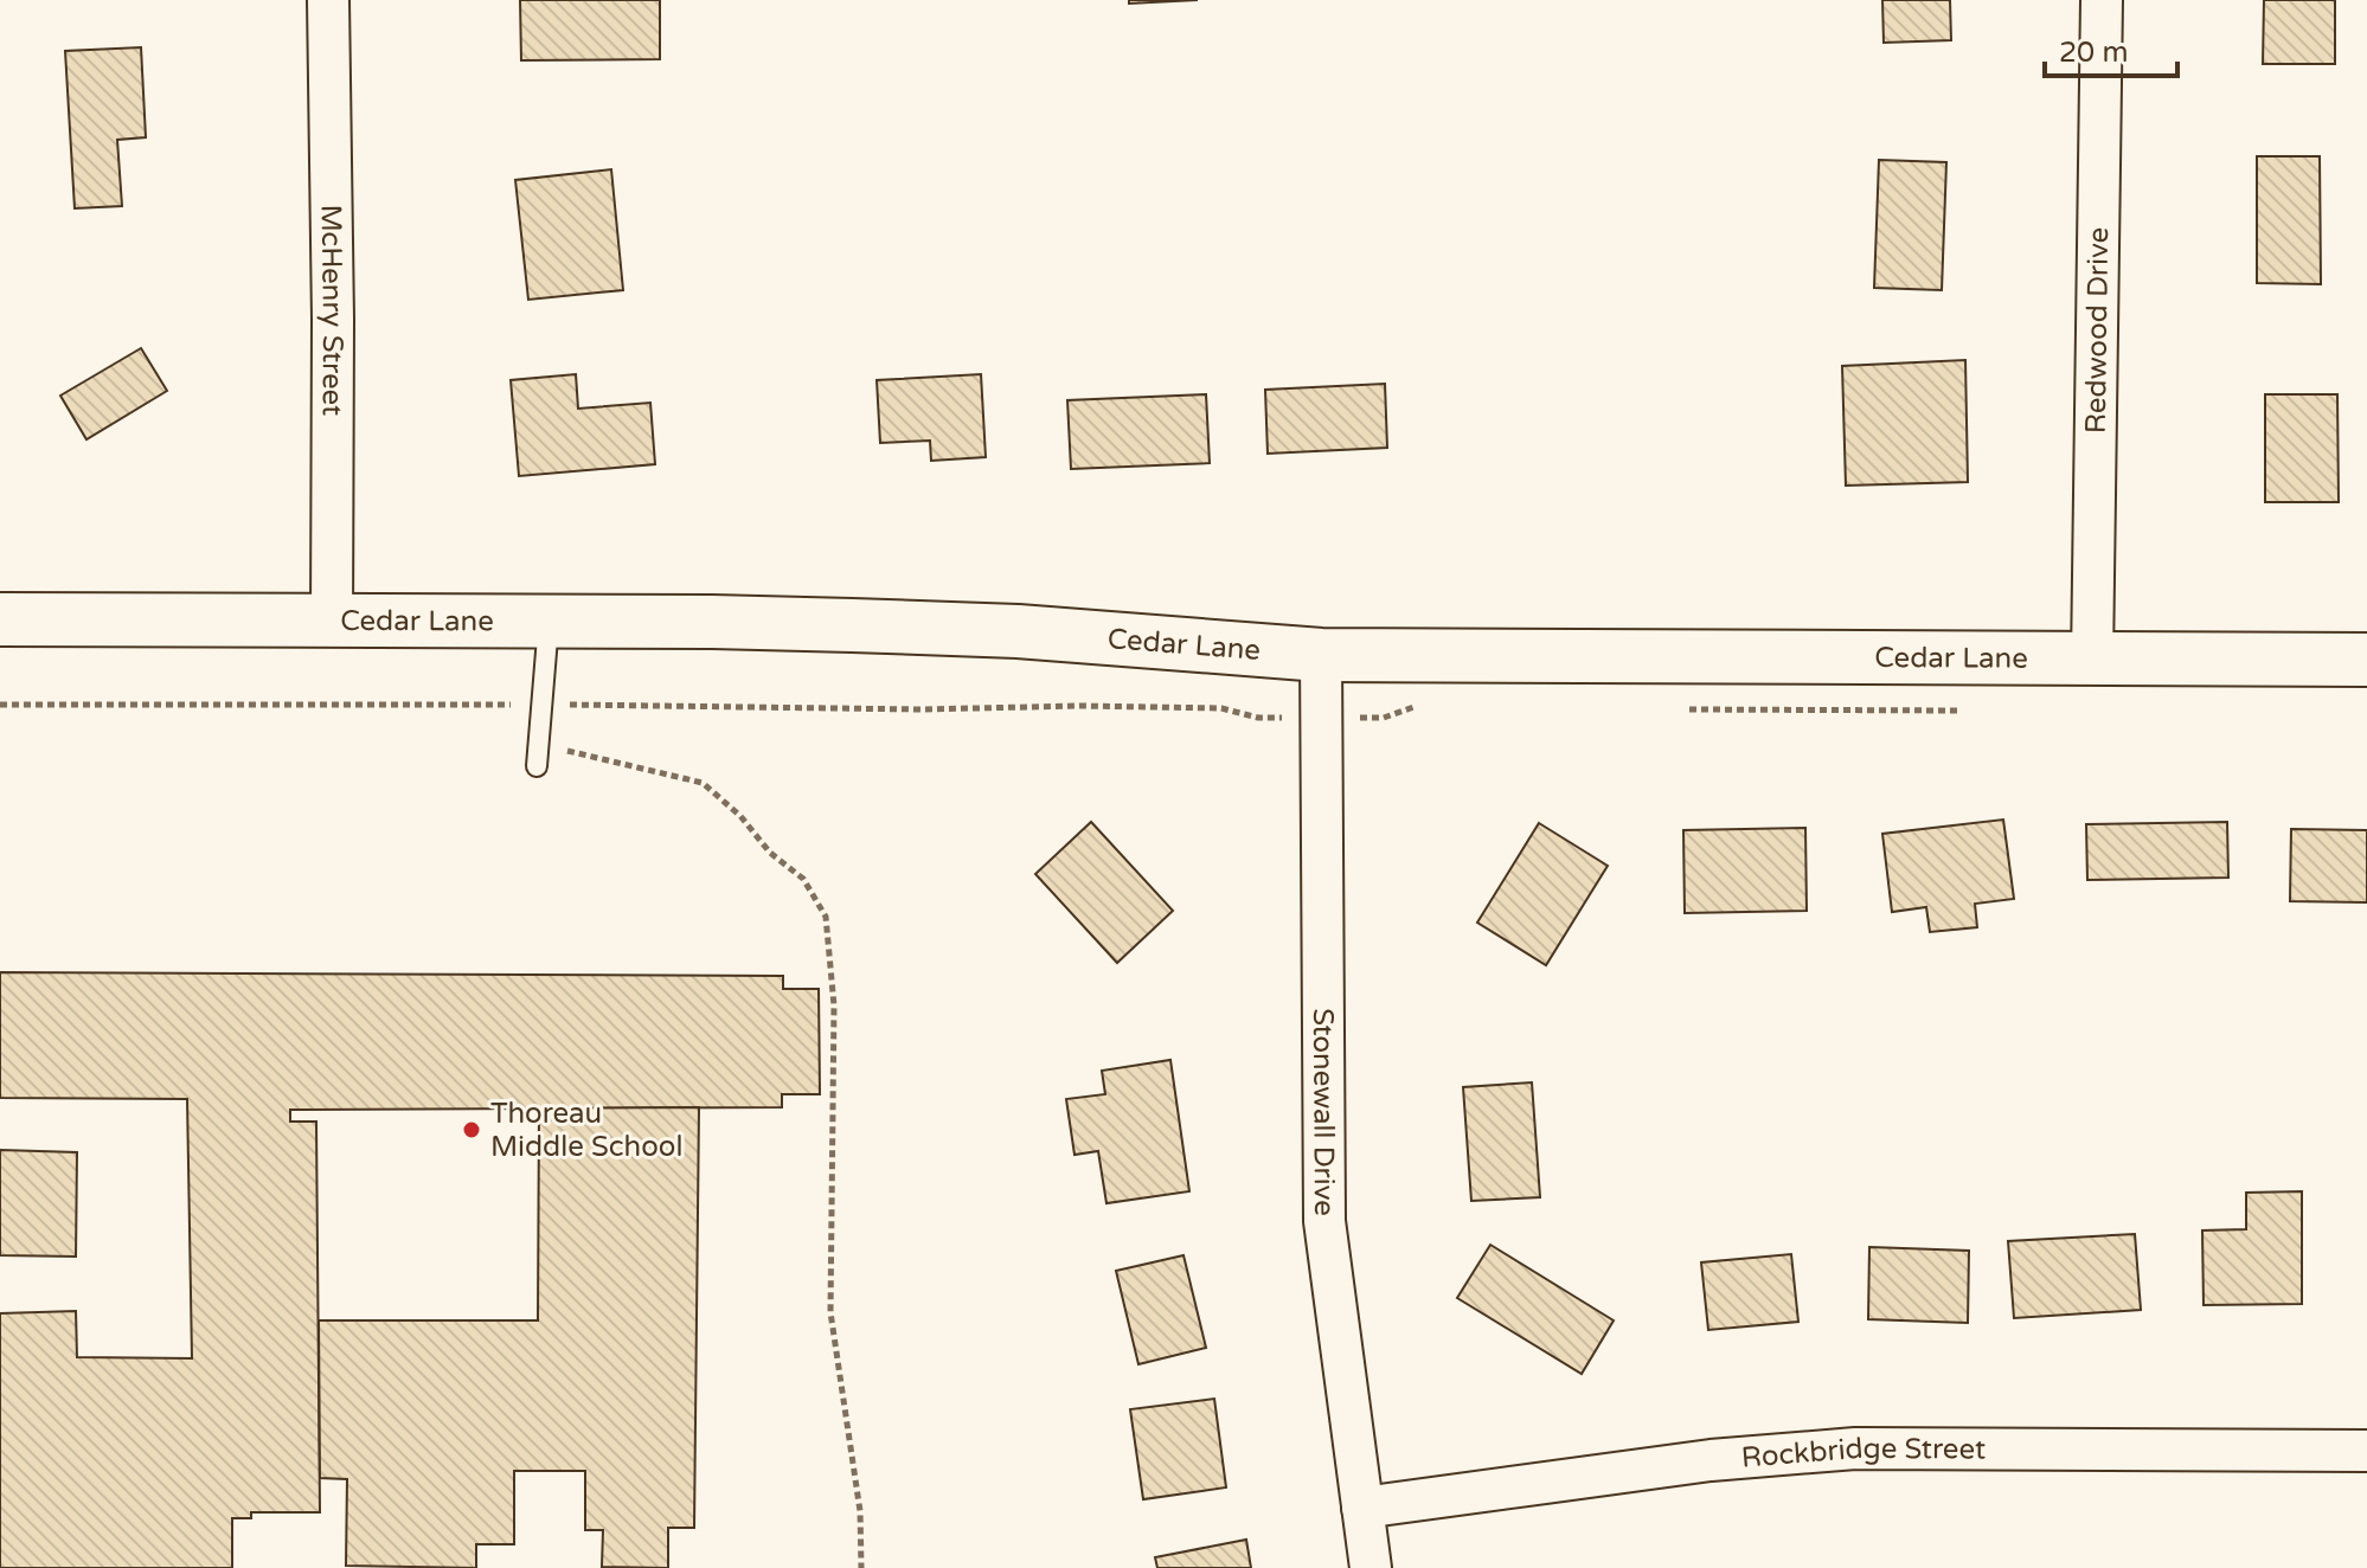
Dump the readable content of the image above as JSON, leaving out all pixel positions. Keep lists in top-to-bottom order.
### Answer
{
  "streets": {
    "main road": ["Cedar Lane"],
    "street": [
      "McHenry Street",
      "Redwood Drive",
      "Stonewall Drive",
      "Rockbridge Street"
    ]
  },
  "crossings": [
    ["McHenry Street", "Cedar Lane"],
    ["Redwood Drive", "Cedar Lane"],
    ["Cedar Lane", "Stonewall Drive"],
    ["Stonewall Drive", "Rockbridge Street"]
  ],
  "places": ["Thoreau Middle School"],
  "scale_bar": "20 m"
}
